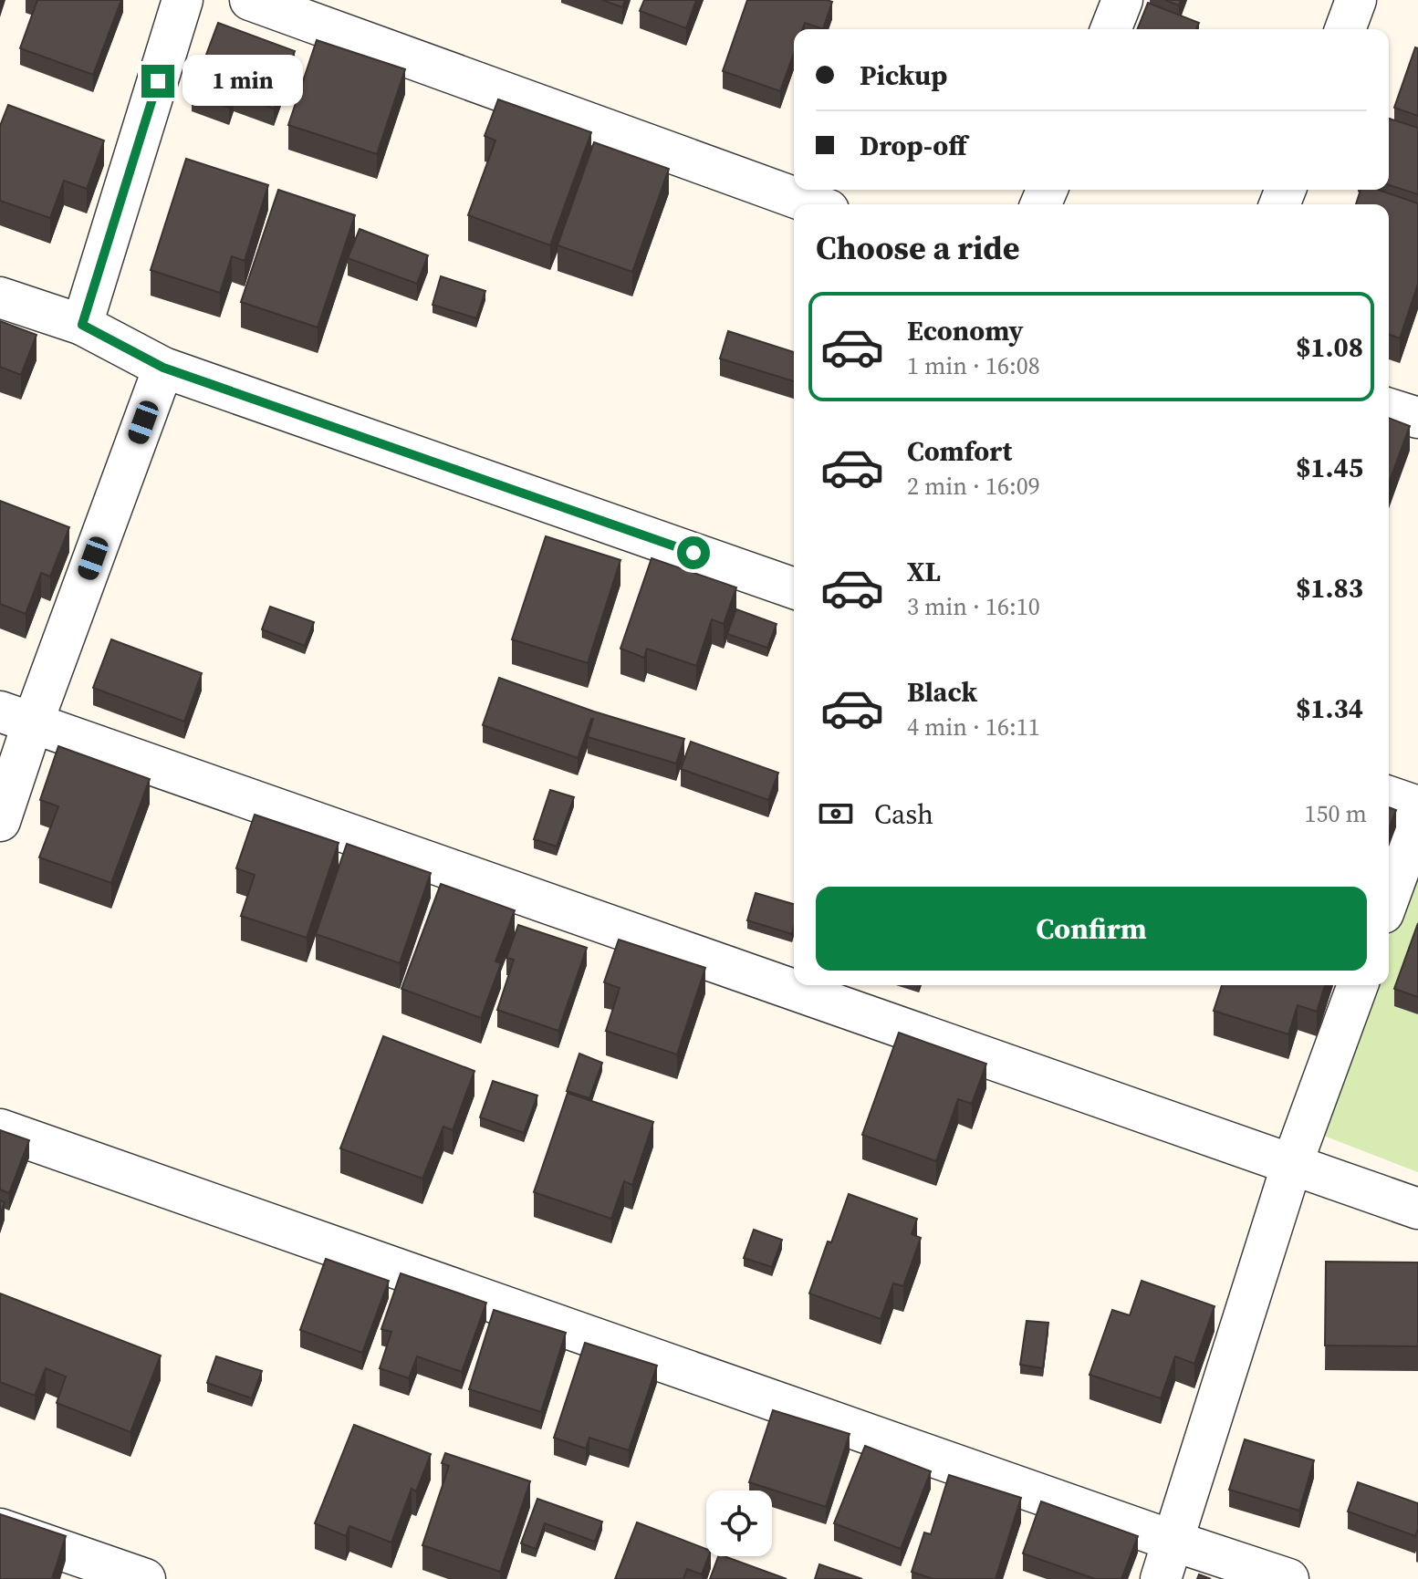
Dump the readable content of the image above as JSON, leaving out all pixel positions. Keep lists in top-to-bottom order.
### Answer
{
  "page": {
    "banner": ["Pickup", "Drop-off"],
    "bubble": "1 min",
    "heading": "Choose a ride",
    "list": [
      {
        "name": "Economy",
        "note": "1 min · 16:08",
        "value": "$1.08"
      },
      {
        "name": "Comfort",
        "note": "2 min · 16:09",
        "value": "$1.45"
      },
      {
        "name": "XL",
        "note": "3 min · 16:10",
        "value": "$1.83"
      },
      {
        "name": "Black",
        "note": "4 min · 16:11",
        "value": "$1.34"
      }
    ],
    "pay": ["Cash", "150 m"],
    "buttons": "Confirm"
  }
}
